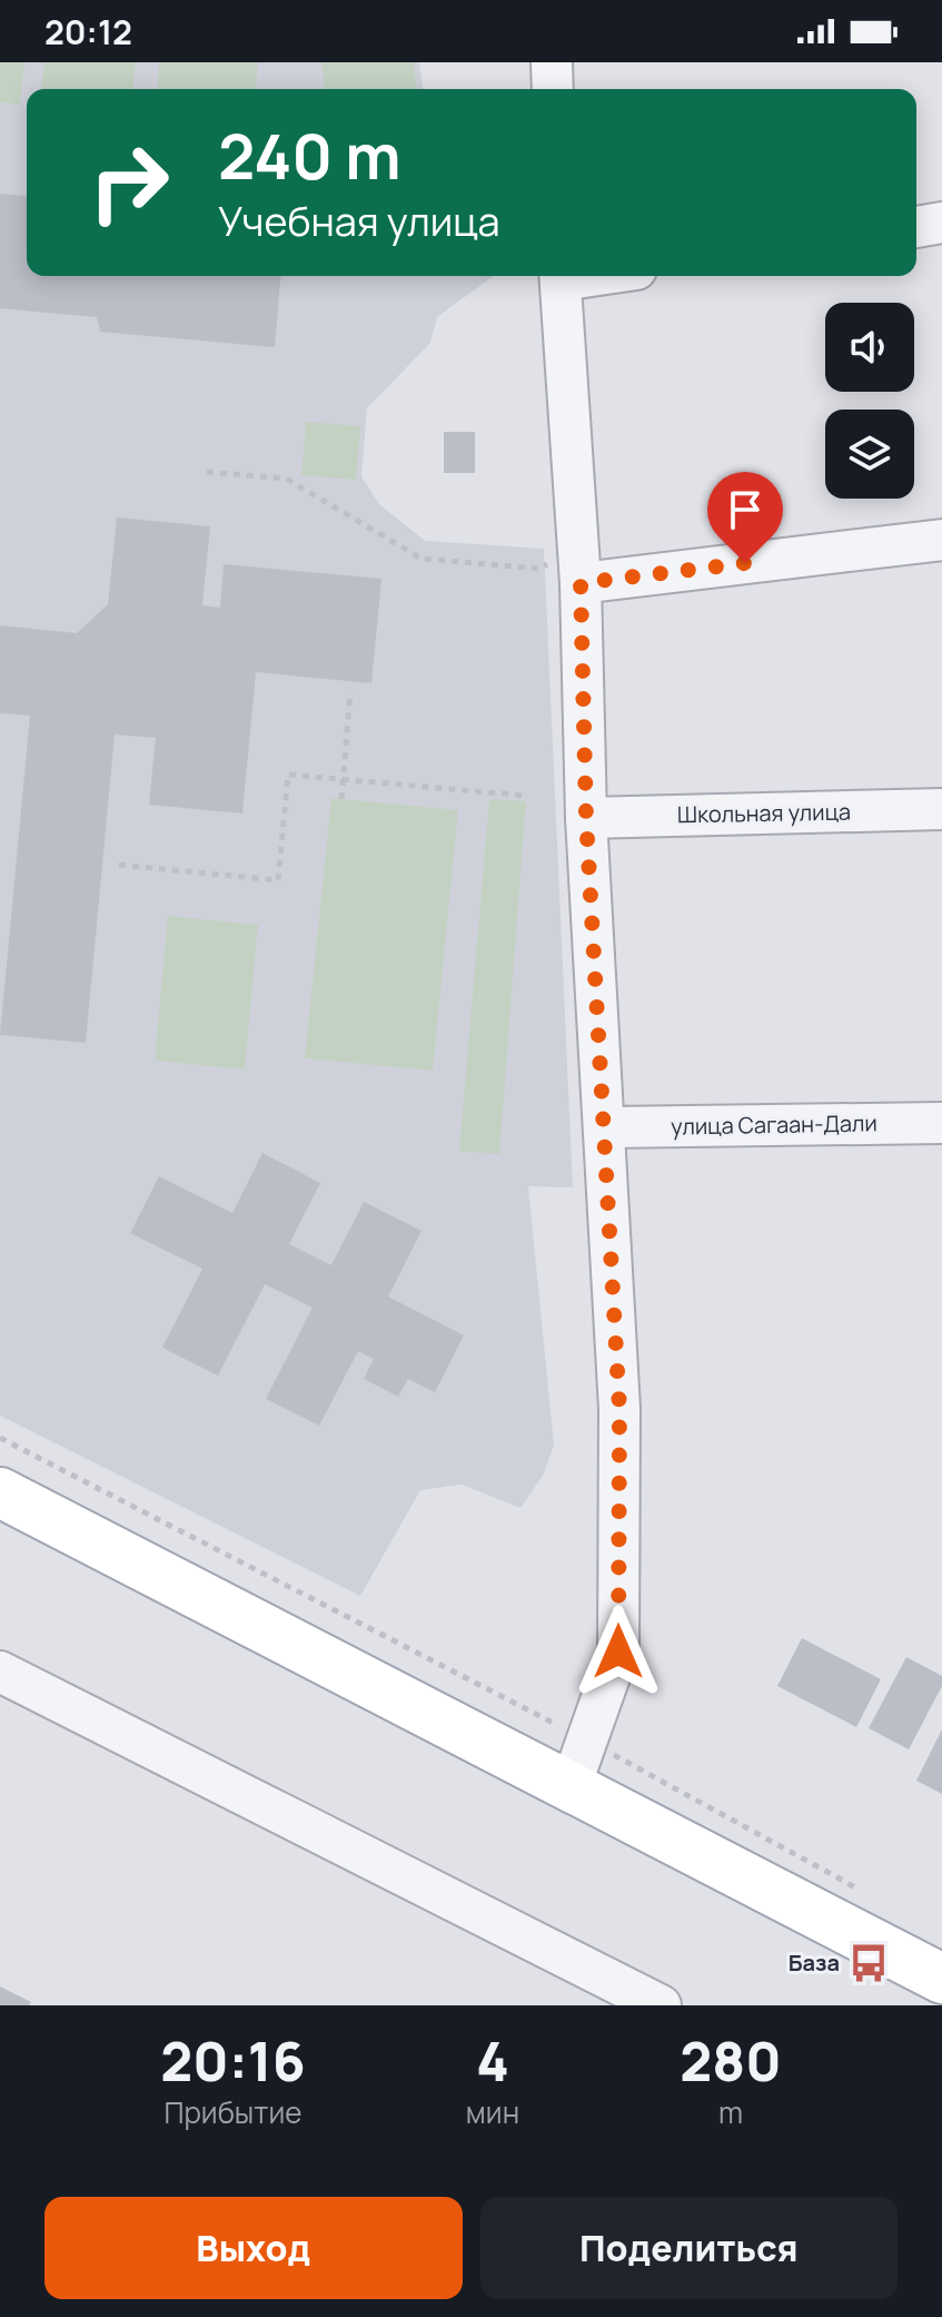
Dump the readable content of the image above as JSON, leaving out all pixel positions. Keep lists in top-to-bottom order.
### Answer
{
  "streets": {
    "street": ["Школьная улица", "улица Сагаан-Дали"]
  },
  "places": {
    "bus stop": ["База"]
  },
  "page": {
    "status": "20:12",
    "turn": ["240 m", "Учебная улица"],
    "eta": [
      "20:16",
      "Прибытие",
      "4",
      "мин",
      "280",
      "m"
    ],
    "buttons": ["Выход", "Поделиться"]
  }
}
